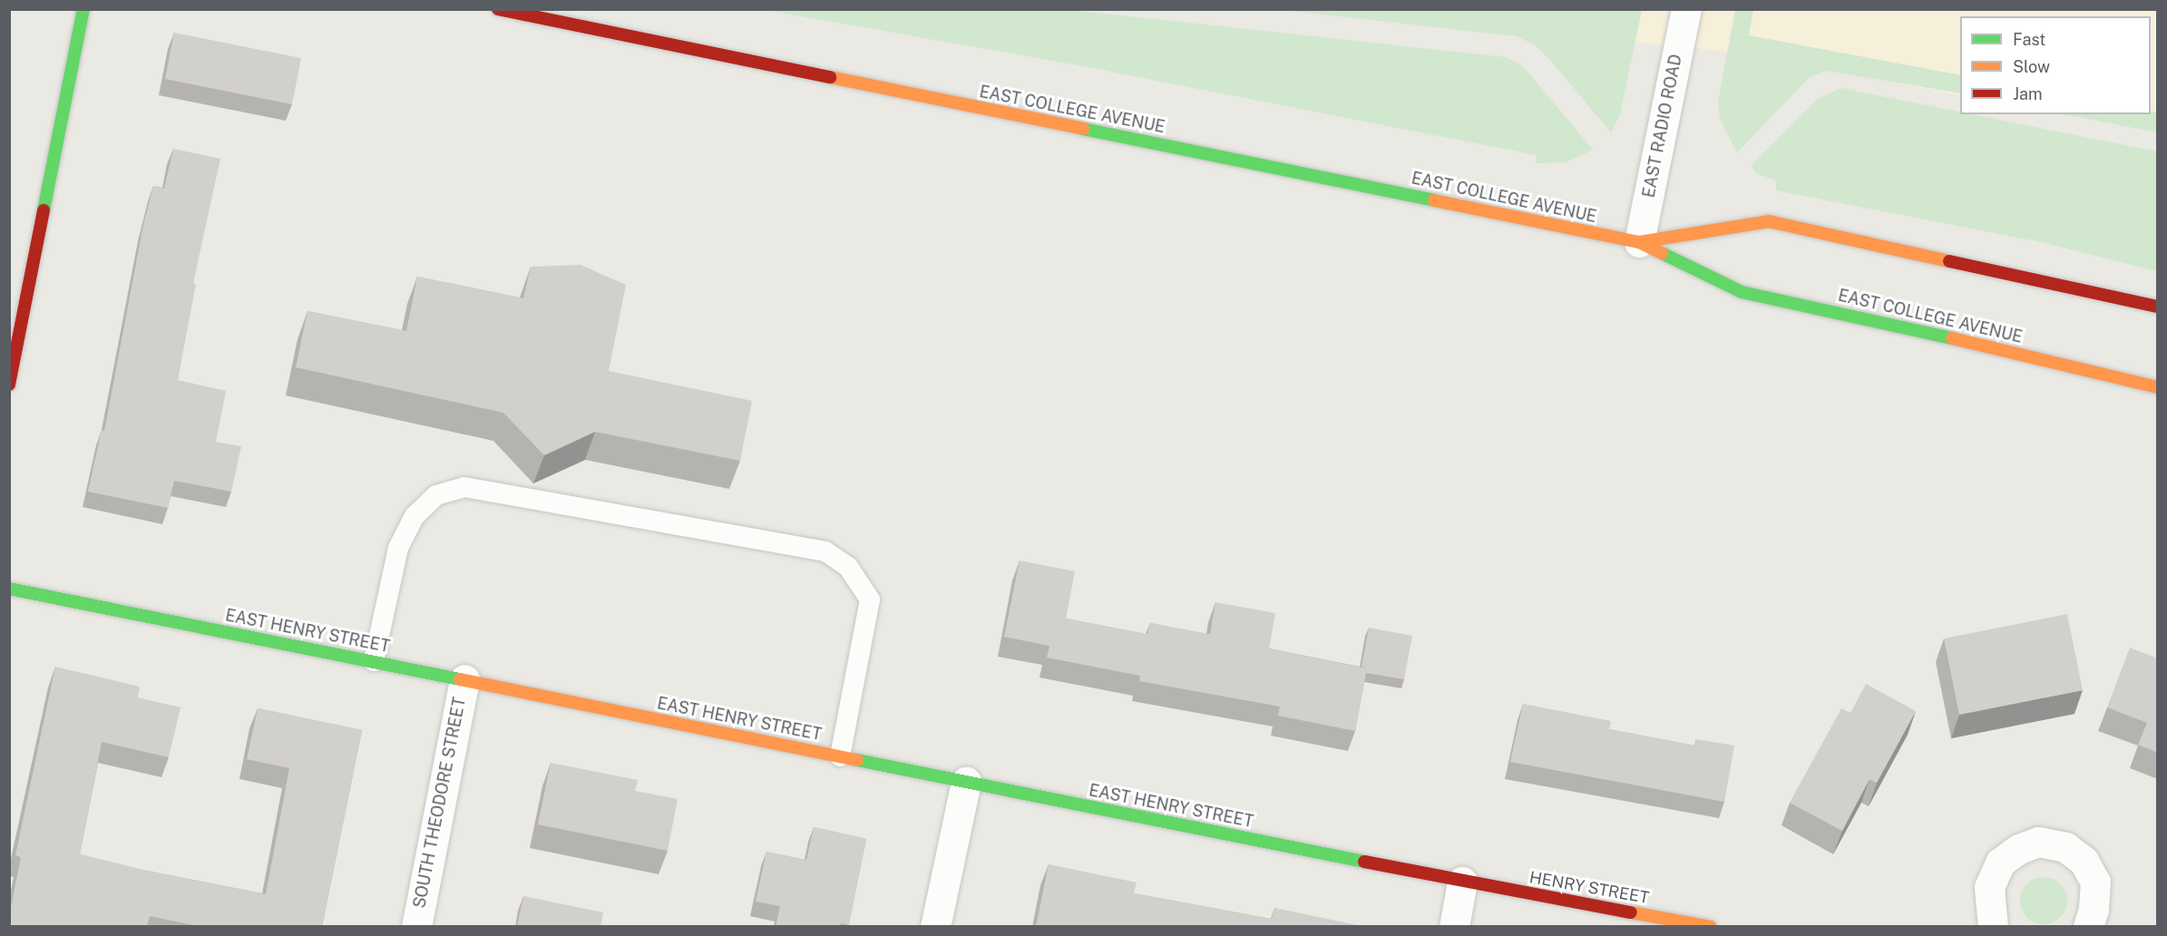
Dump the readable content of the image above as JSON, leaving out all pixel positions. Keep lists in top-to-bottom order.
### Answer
{
  "streets": {
    "main road": ["EAST COLLEGE AVENUE", "EAST HENRY STREET", "HENRY STREET"],
    "street": ["EAST RADIO ROAD", "SOUTH THEODORE STREET"]
  },
  "crossings": [
    ["EAST COLLEGE AVENUE", "EAST RADIO ROAD"],
    ["EAST HENRY STREET", "SOUTH THEODORE STREET"],
    ["EAST HENRY STREET", "HENRY STREET"]
  ],
  "legend": ["Fast", "Slow", "Jam"]
}
